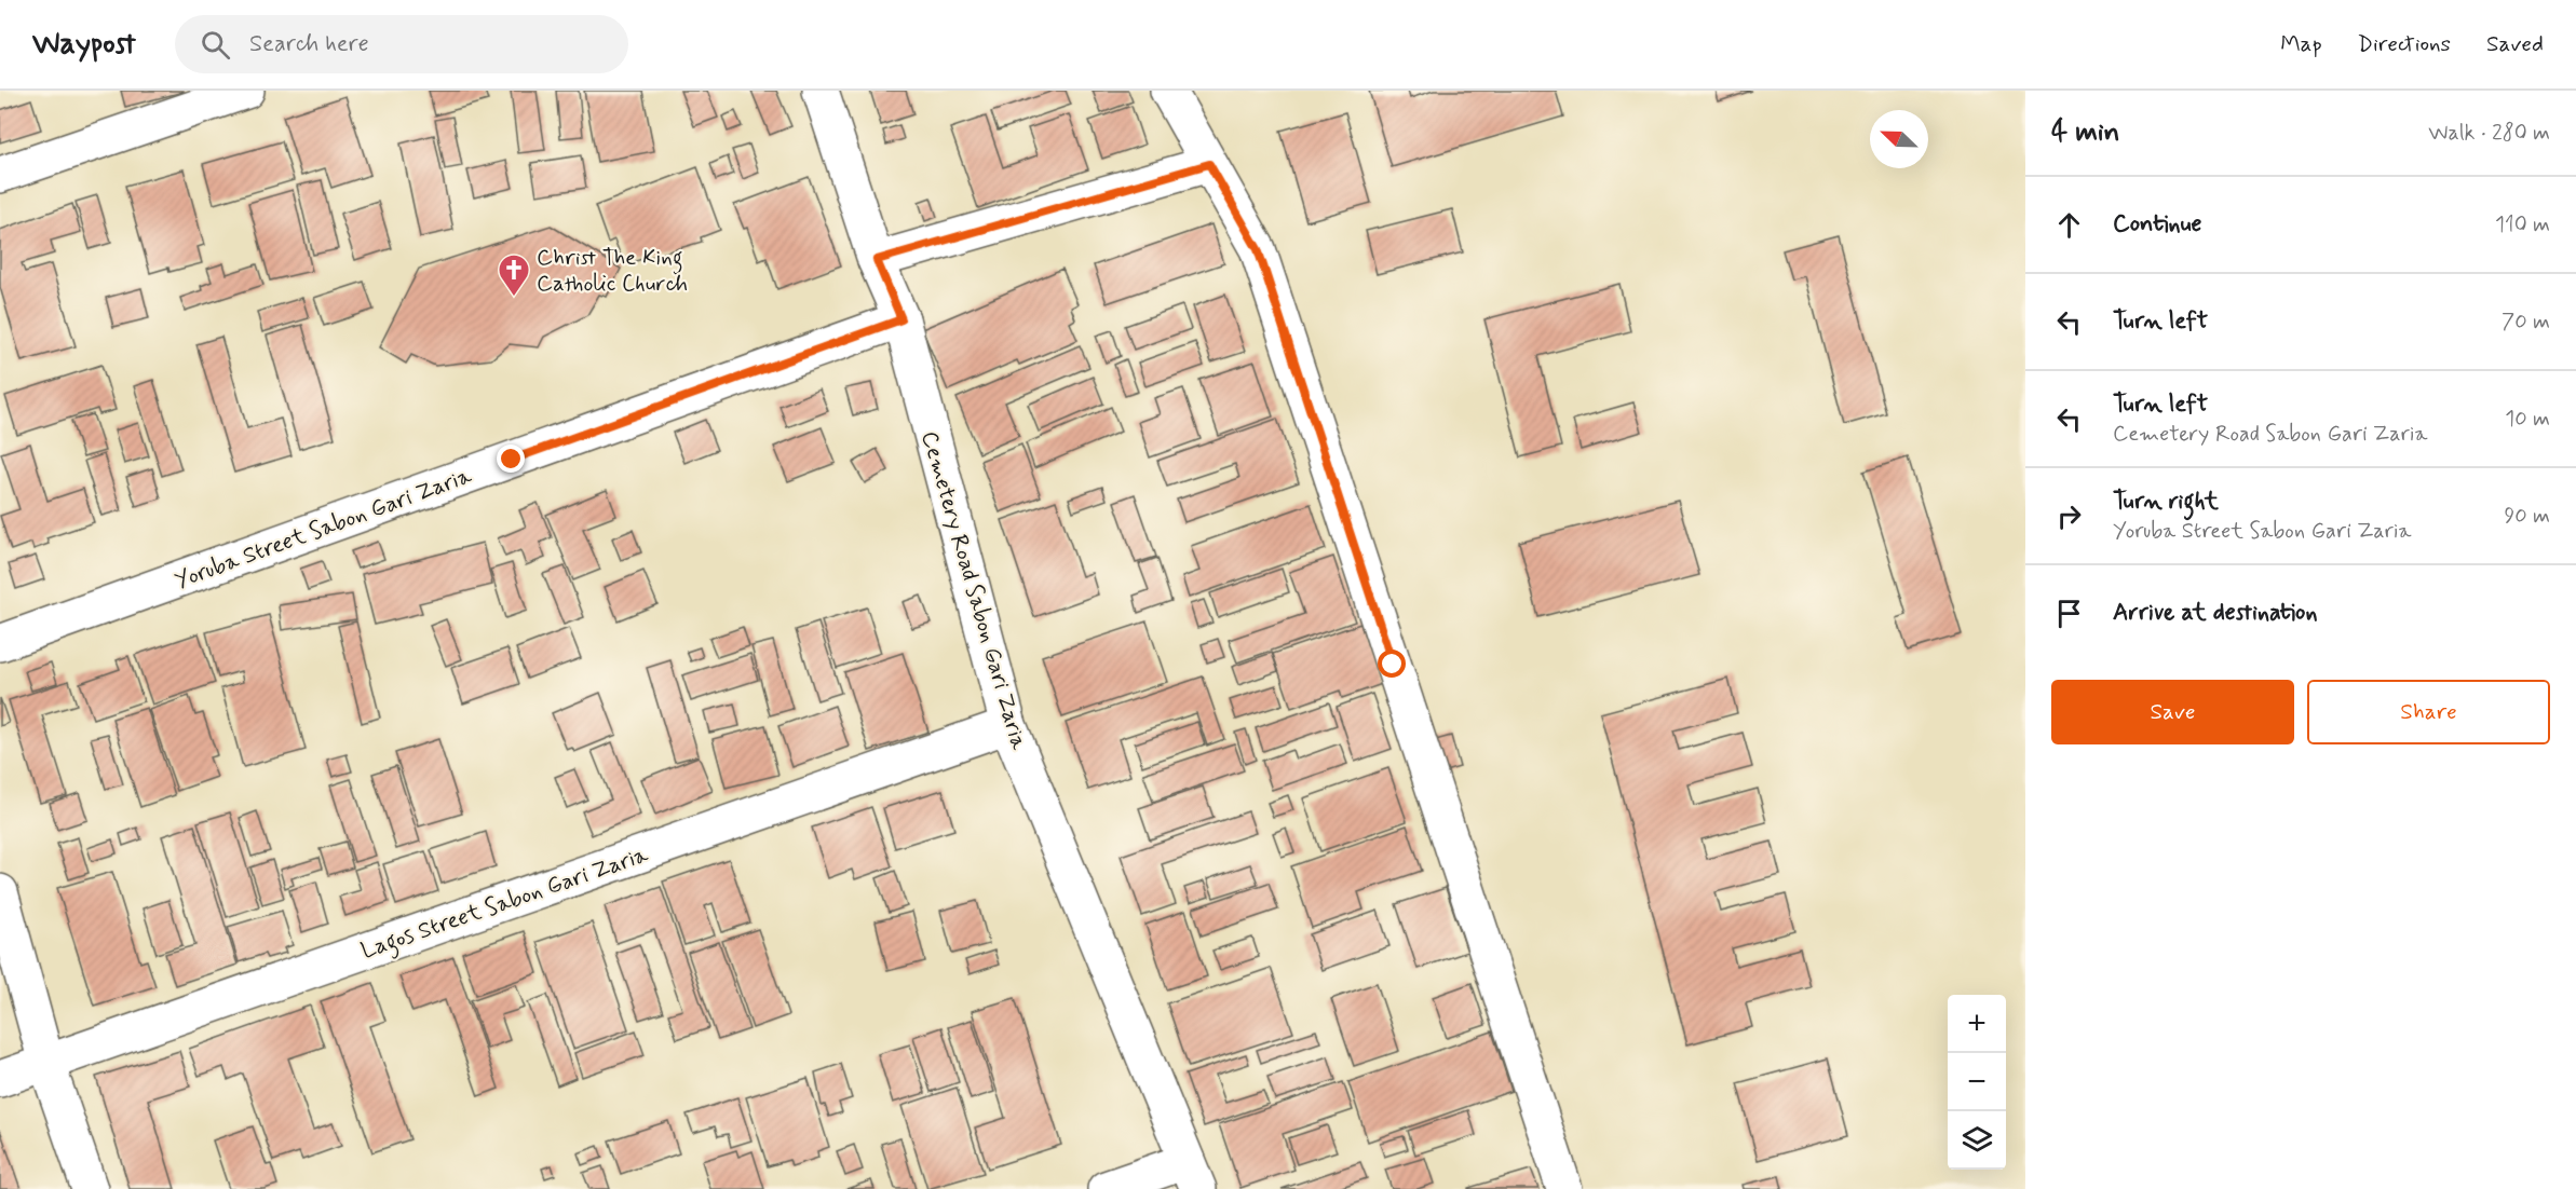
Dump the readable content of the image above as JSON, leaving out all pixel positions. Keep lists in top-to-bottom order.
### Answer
{
  "streets": {
    "street": ["Yoruba Street Sabon Gari Zaria", "Cemetery Road Sabon Gari Zaria", "Lagos Street Sabon Gari Zaria"]
  },
  "crossings": [
    ["Yoruba Street Sabon Gari Zaria", "Cemetery Road Sabon Gari Zaria"],
    ["Cemetery Road Sabon Gari Zaria", "Lagos Street Sabon Gari Zaria"]
  ],
  "places": {
    "church": ["Christ The King Catholic Church"]
  },
  "north": "top left",
  "page": {
    "header": "Waypost",
    "search": "Search here",
    "nav": ["Map", "Directions", "Saved"],
    "heading": ["4 min", "Walk · 280 m"],
    "list": [
      ["Continue", "110 m"],
      ["Turn left", "70 m"],
      ["Turn left", "Cemetery Road Sabon Gari Zaria", "10 m"],
      ["Turn right", "Yoruba Street Sabon Gari Zaria", "90 m"],
      "Arrive at destination"
    ],
    "buttons": ["Save", "Share"],
    "map_buttons": ["+", "−"]
  }
}
